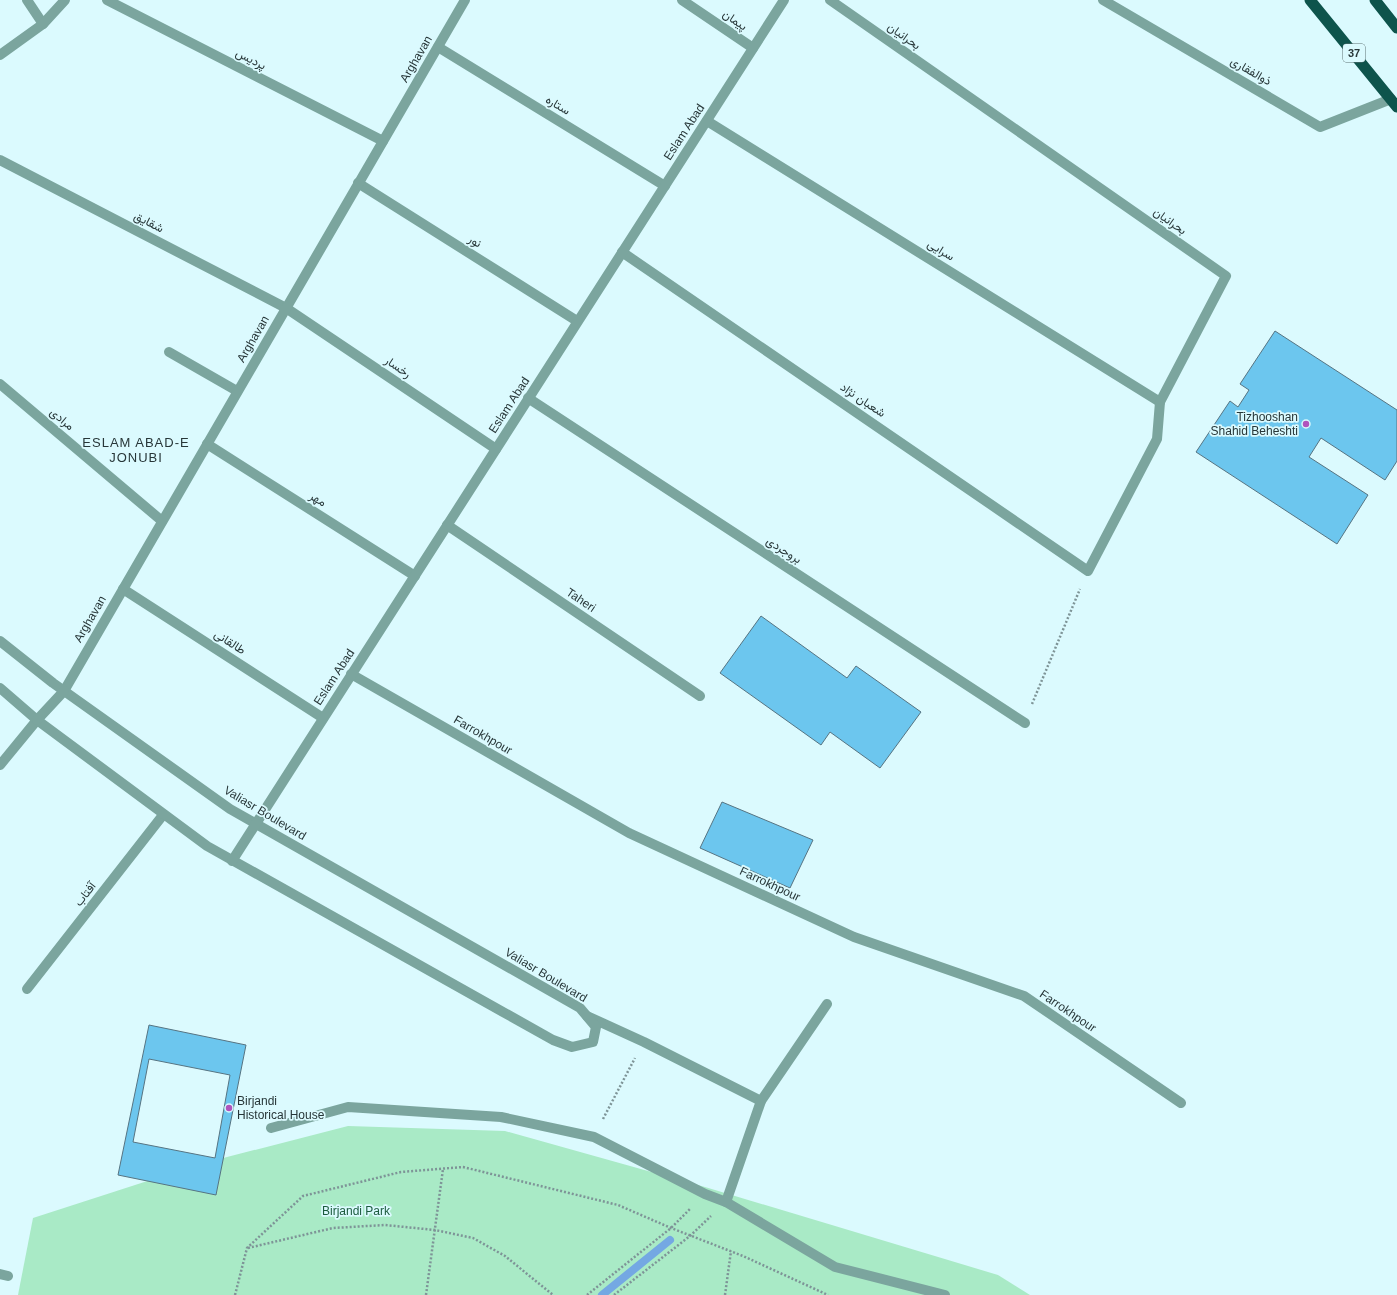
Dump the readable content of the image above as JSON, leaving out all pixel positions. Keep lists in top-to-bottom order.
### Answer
{
  "streets": {
    "highway": ["37"],
    "street": [
      "پیمان",
      "بحرانیان",
      "پردیس",
      "Arghavan",
      "ذوالفقاری",
      "ستاره",
      "Eslam Abad",
      "شقایق",
      "نور",
      "سرایی",
      "رخسار",
      "شعبان نژاد",
      "مرادی",
      "مهر",
      "بروجردی",
      "Taheri",
      "طالقانی",
      "Farrokhpour",
      "Valiasr Boulevard",
      "آفتاب"
    ]
  },
  "crossings": [
    ["پیمان", "Eslam Abad"],
    ["بحرانیان", "سرایی"],
    ["بحرانیان", "شعبان نژاد"],
    ["37", "ذوالفقاری"],
    ["پردیس", "Arghavan"],
    ["Arghavan", "ستاره"],
    ["Arghavan", "شقایق"],
    ["Arghavan", "نور"],
    ["Arghavan", "رخسار"],
    ["Arghavan", "مرادی"],
    ["Arghavan", "مهر"],
    ["Arghavan", "طالقانی"],
    ["Arghavan", "Valiasr Boulevard"],
    ["ستاره", "Eslam Abad"],
    ["Eslam Abad", "نور"],
    ["Eslam Abad", "سرایی"],
    ["Eslam Abad", "رخسار"],
    ["Eslam Abad", "شعبان نژاد"],
    ["Eslam Abad", "مهر"],
    ["Eslam Abad", "بروجردی"],
    ["Eslam Abad", "Taheri"],
    ["Eslam Abad", "طالقانی"],
    ["Eslam Abad", "Farrokhpour"],
    ["Eslam Abad", "Valiasr Boulevard"],
    ["شقایق", "رخسار"],
    ["Valiasr Boulevard", "آفتاب"]
  ],
  "districts": ["ESLAM ABAD-E JONUBI"],
  "parks": ["Birjandi Park"],
  "places": ["Tizhooshan Shahid Beheshti", "Birjandi Historical House"]
}
